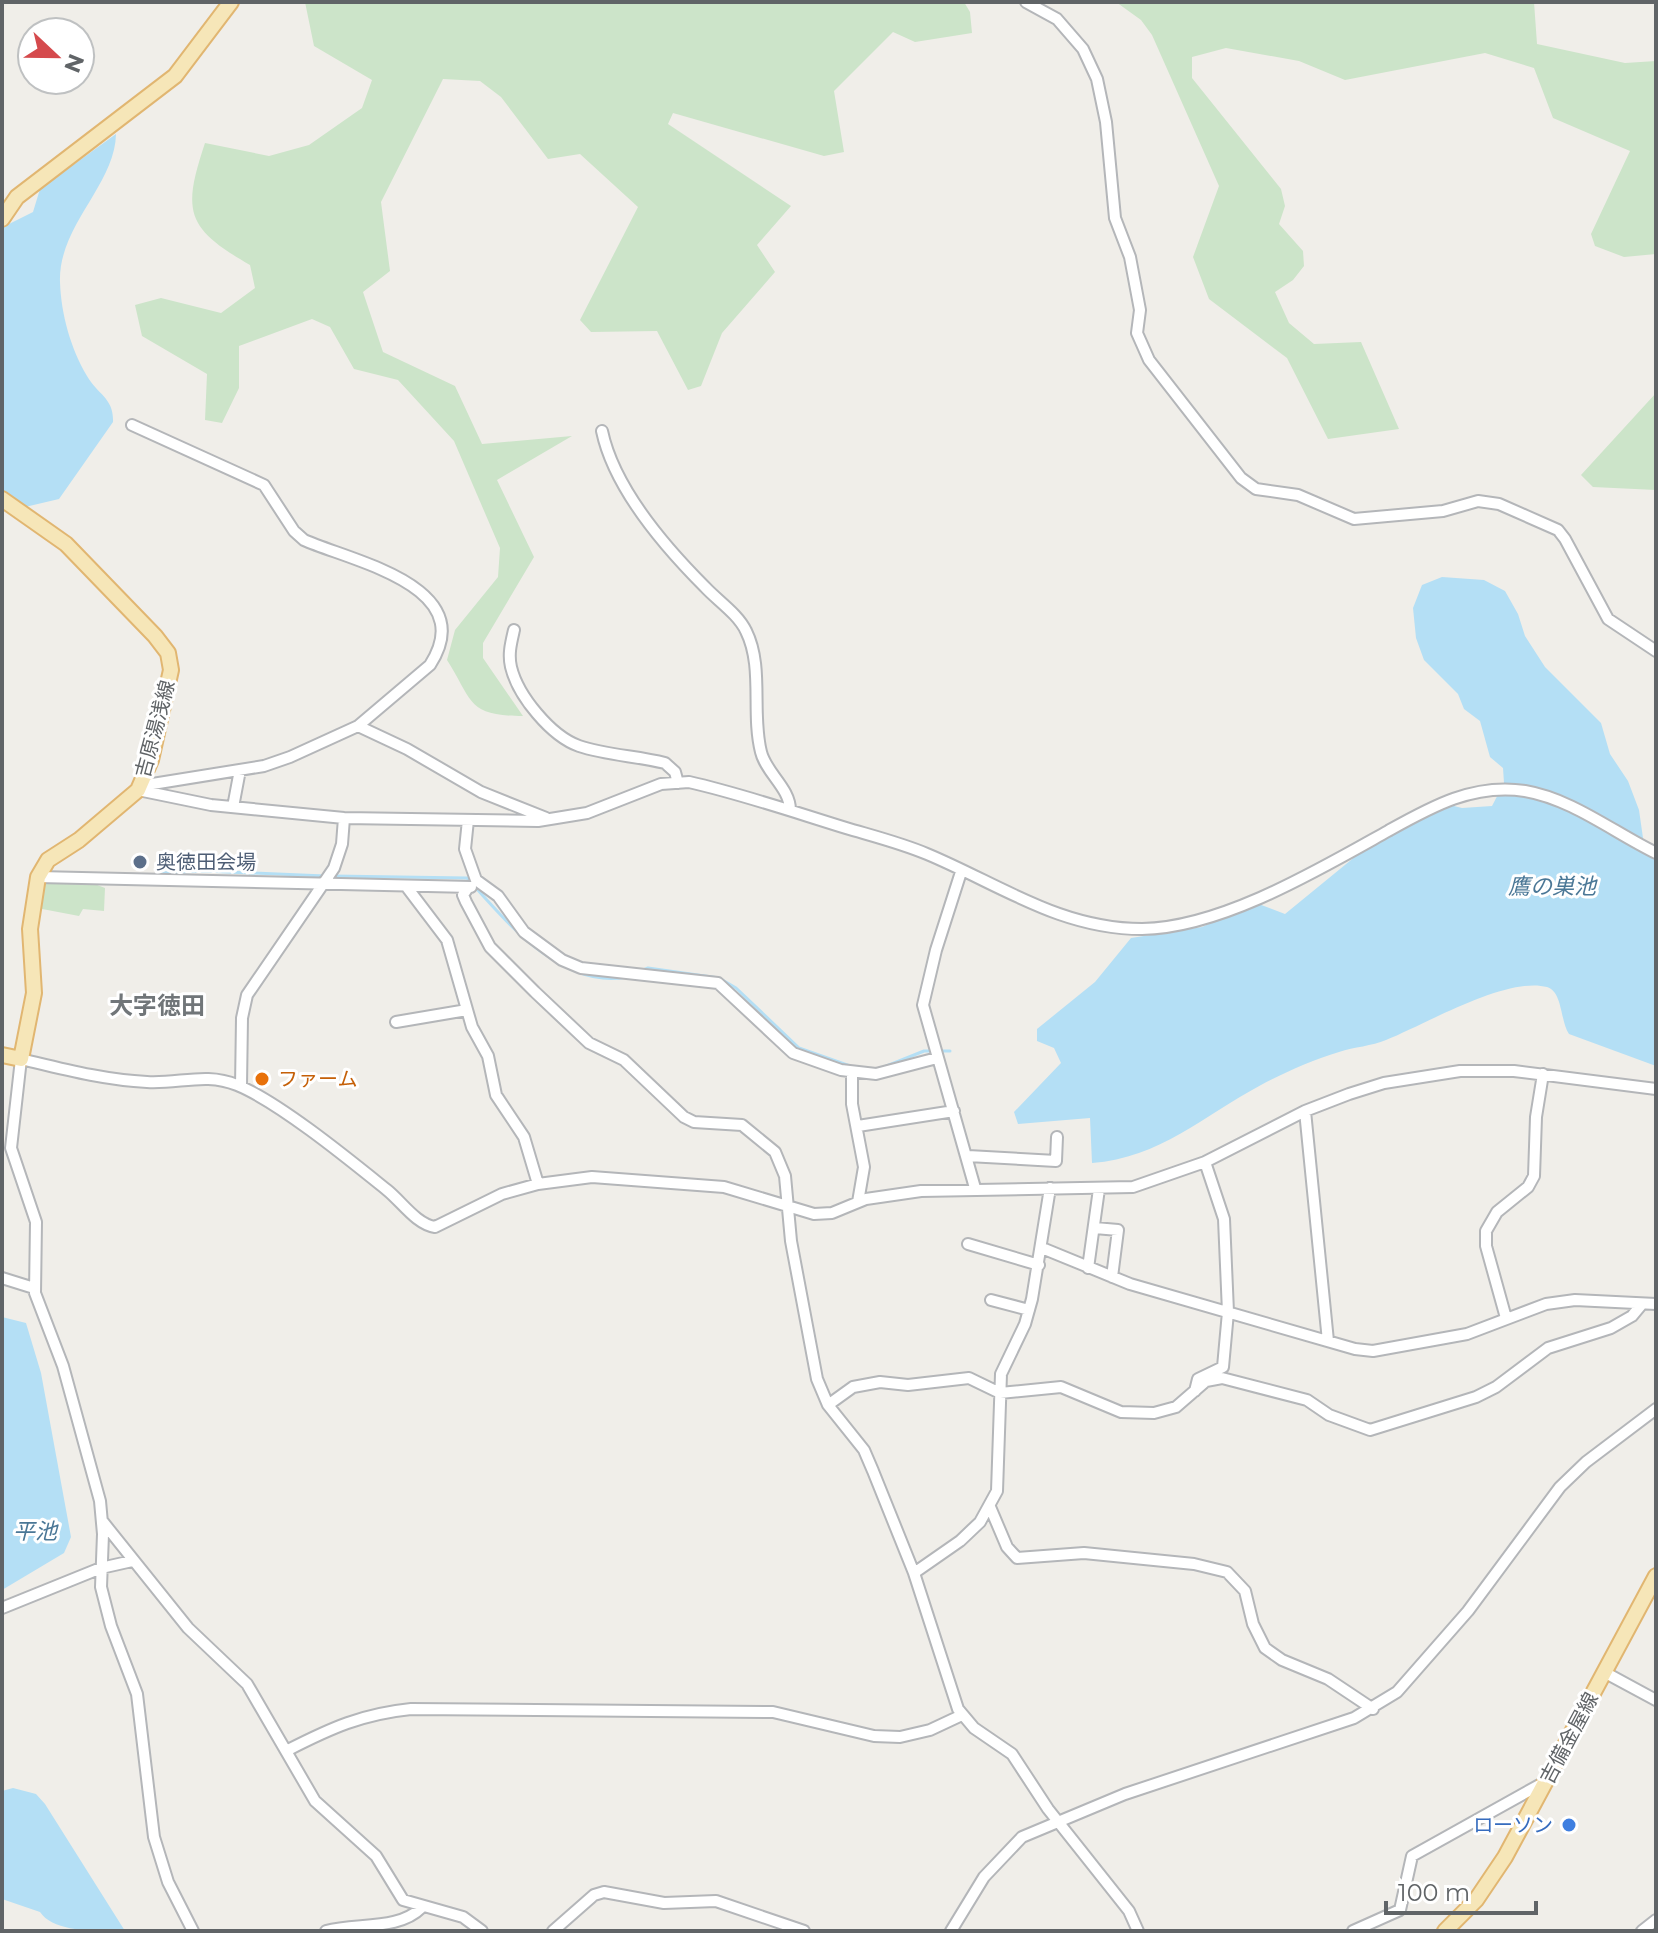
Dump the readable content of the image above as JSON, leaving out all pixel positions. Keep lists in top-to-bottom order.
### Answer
{
  "streets": {
    "main road": ["吉原湯浅線", "吉備金屋線"]
  },
  "districts": ["大字徳田"],
  "water": ["鷹の巣池", "平池"],
  "places": ["奥徳田会場", "ファーム", "ローソン"],
  "scale_bar": "100 m",
  "north": "right"
}
